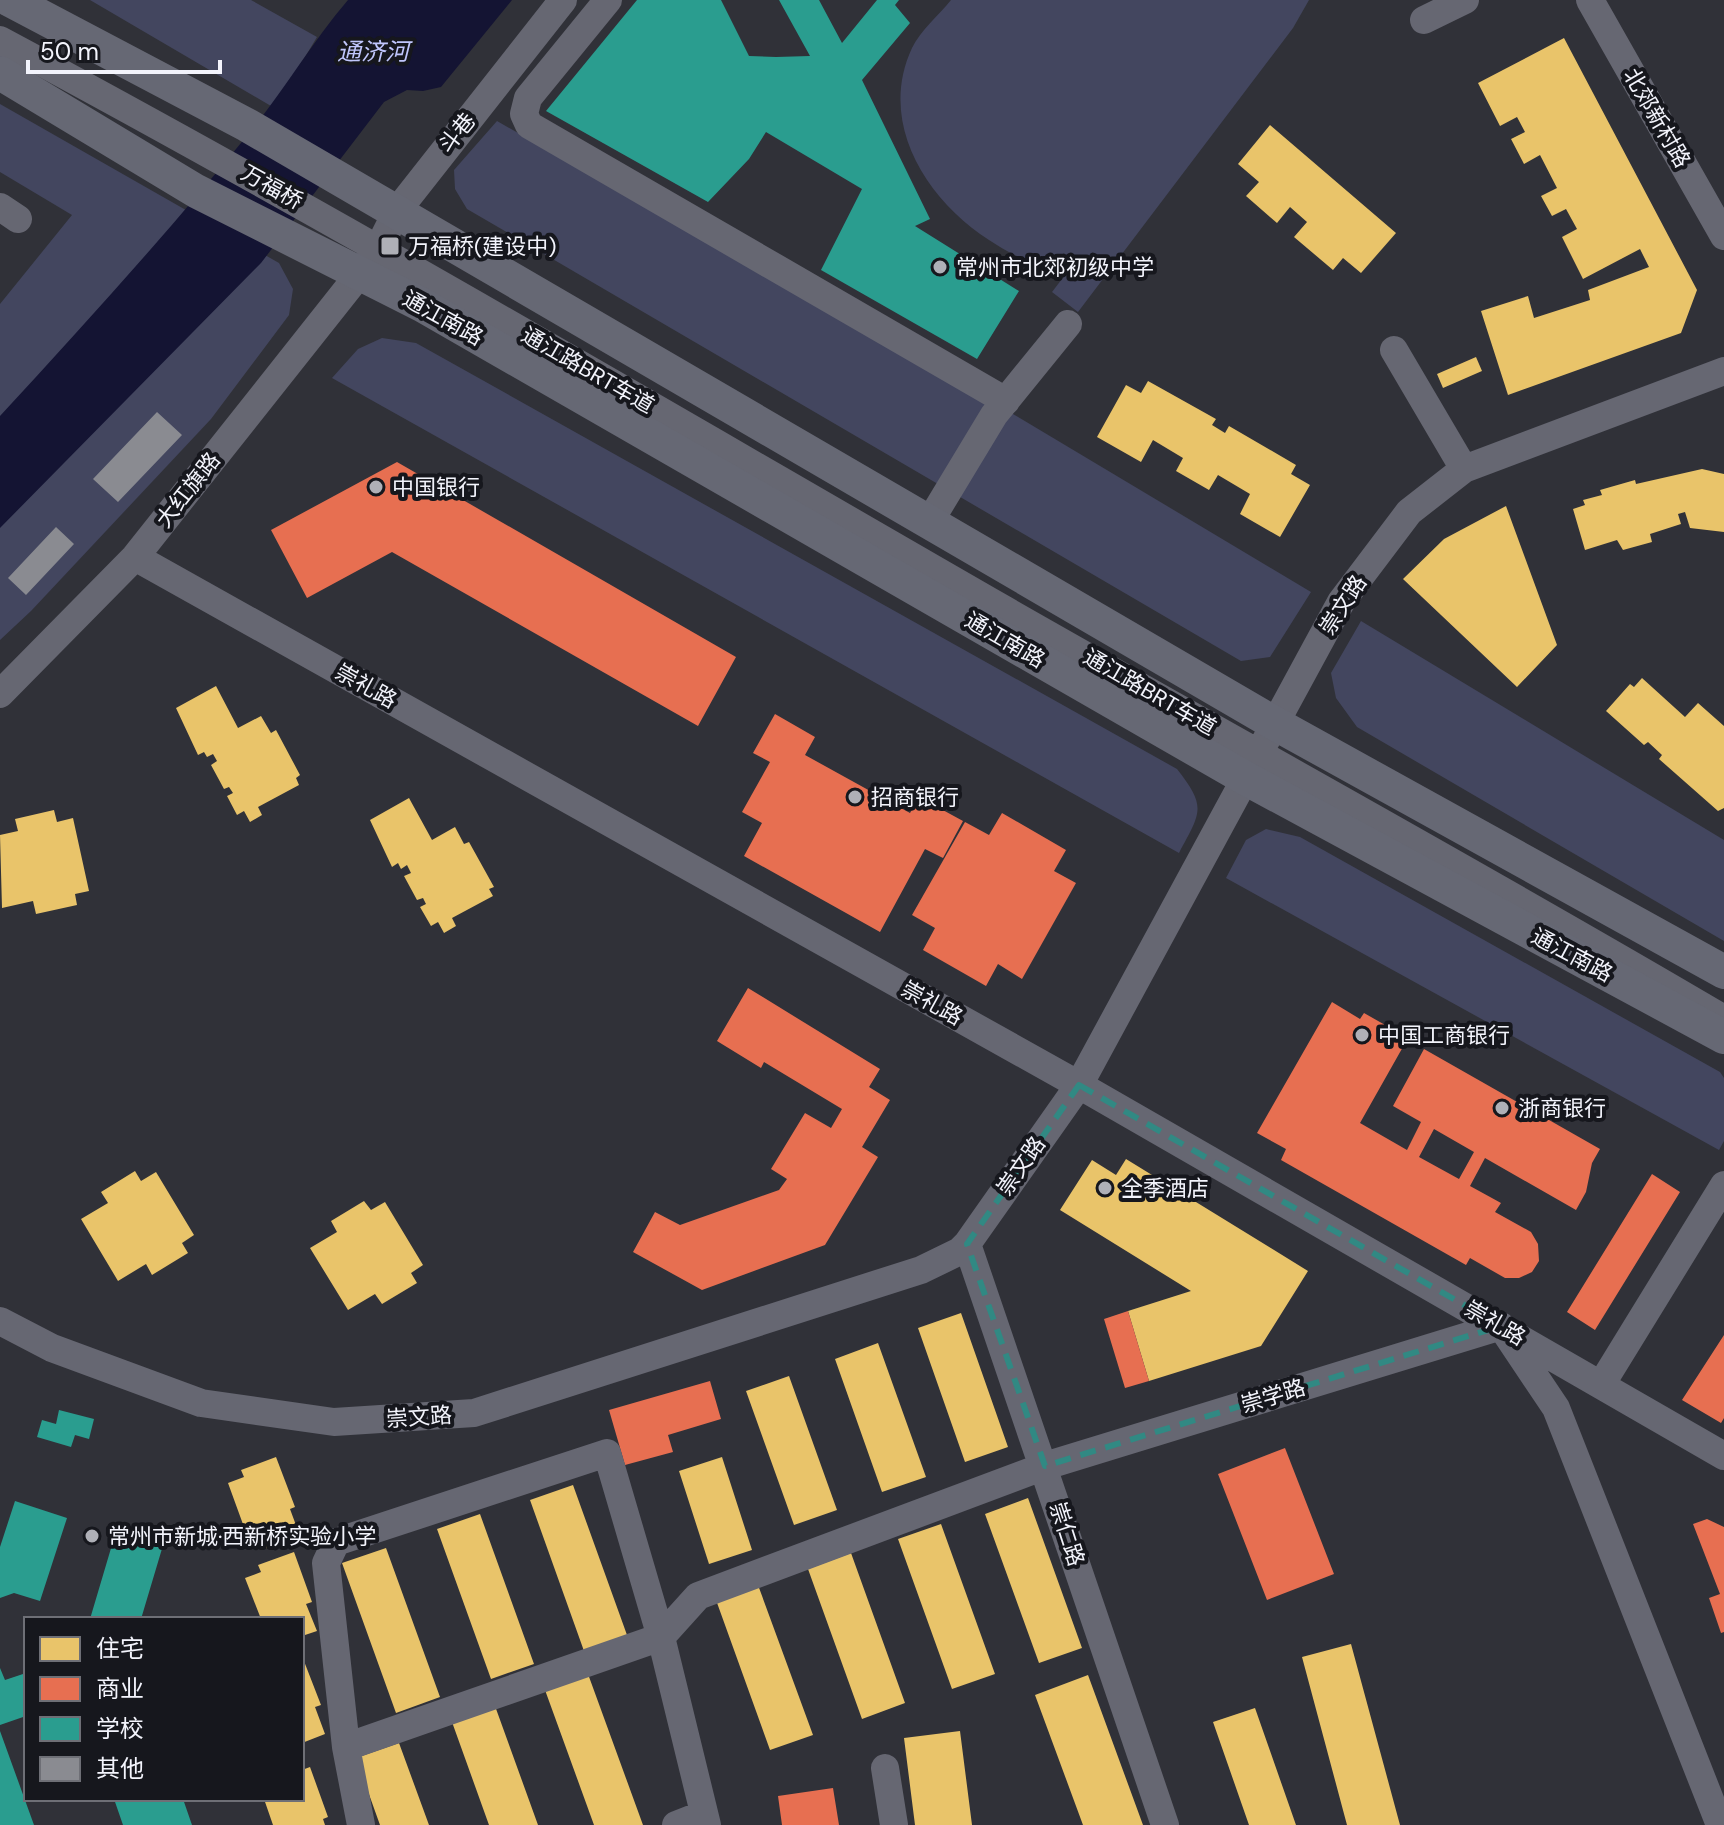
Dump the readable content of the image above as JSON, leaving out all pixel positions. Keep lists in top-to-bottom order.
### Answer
{
  "streets": {
    "main road": ["万福桥", "通江南路"],
    "street": [
      "北郊新村路",
      "斗巷",
      "通江路BRT车道",
      "大红旗路",
      "崇文路",
      "崇礼路",
      "崇学路",
      "崇仁路"
    ]
  },
  "crossings": [
    ["斗巷", "通江南路"],
    ["斗巷", "通江路BRT车道"],
    ["斗巷", "大红旗路"],
    ["万福桥", "通江南路"],
    ["通江南路", "通江路BRT车道"],
    ["通江南路", "大红旗路"],
    ["通江南路", "崇文路"],
    ["通江路BRT车道", "大红旗路"],
    ["通江路BRT车道", "崇文路"],
    ["大红旗路", "崇礼路"],
    ["崇文路", "崇礼路"],
    ["崇文路", "崇仁路"],
    ["崇礼路", "崇学路"],
    ["崇学路", "崇仁路"]
  ],
  "water": ["通济河"],
  "places": {
    "transit": ["万福桥(建设中)"],
    "other": [
      "常州市北郊初级中学",
      "中国银行",
      "招商银行",
      "中国工商银行",
      "浙商银行",
      "全季酒店",
      "常州市新城·西新桥实验小学"
    ]
  },
  "legend": [
    "住宅",
    "商业",
    "学校",
    "其他"
  ],
  "scale_bar": "50 m"
}
